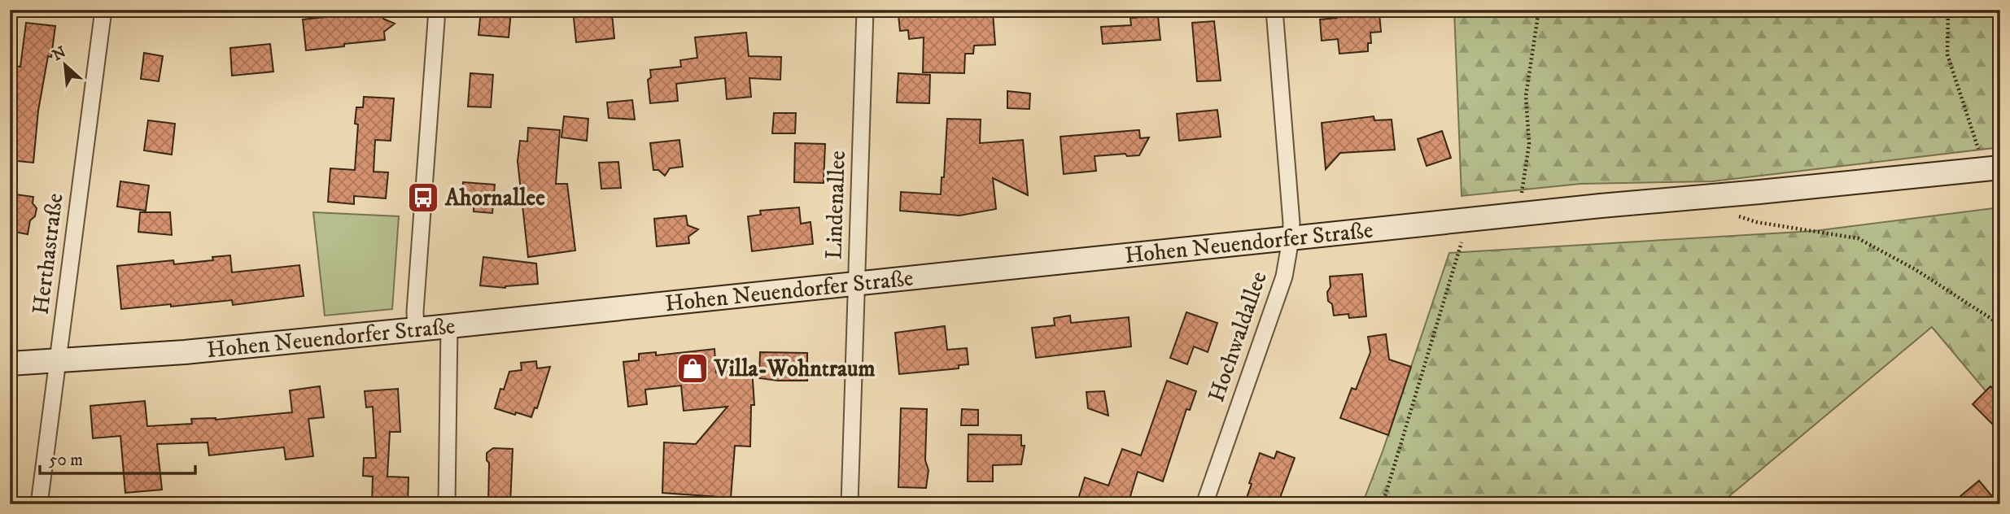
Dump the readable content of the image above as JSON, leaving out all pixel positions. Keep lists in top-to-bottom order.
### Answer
{
  "streets": {
    "main road": ["Hohen Neuendorfer Straße"],
    "street": ["Lindenallee", "Herthastraße", "Hochwaldallee"]
  },
  "crossings": [
    ["Lindenallee", "Hohen Neuendorfer Straße"],
    ["Hohen Neuendorfer Straße", "Herthastraße"],
    ["Hohen Neuendorfer Straße", "Hochwaldallee"]
  ],
  "places": {
    "bus stop": ["Ahornallee"],
    "shop": ["Villa-Wohntraum"]
  },
  "scale_bar": "50 m",
  "north": "top left"
}
